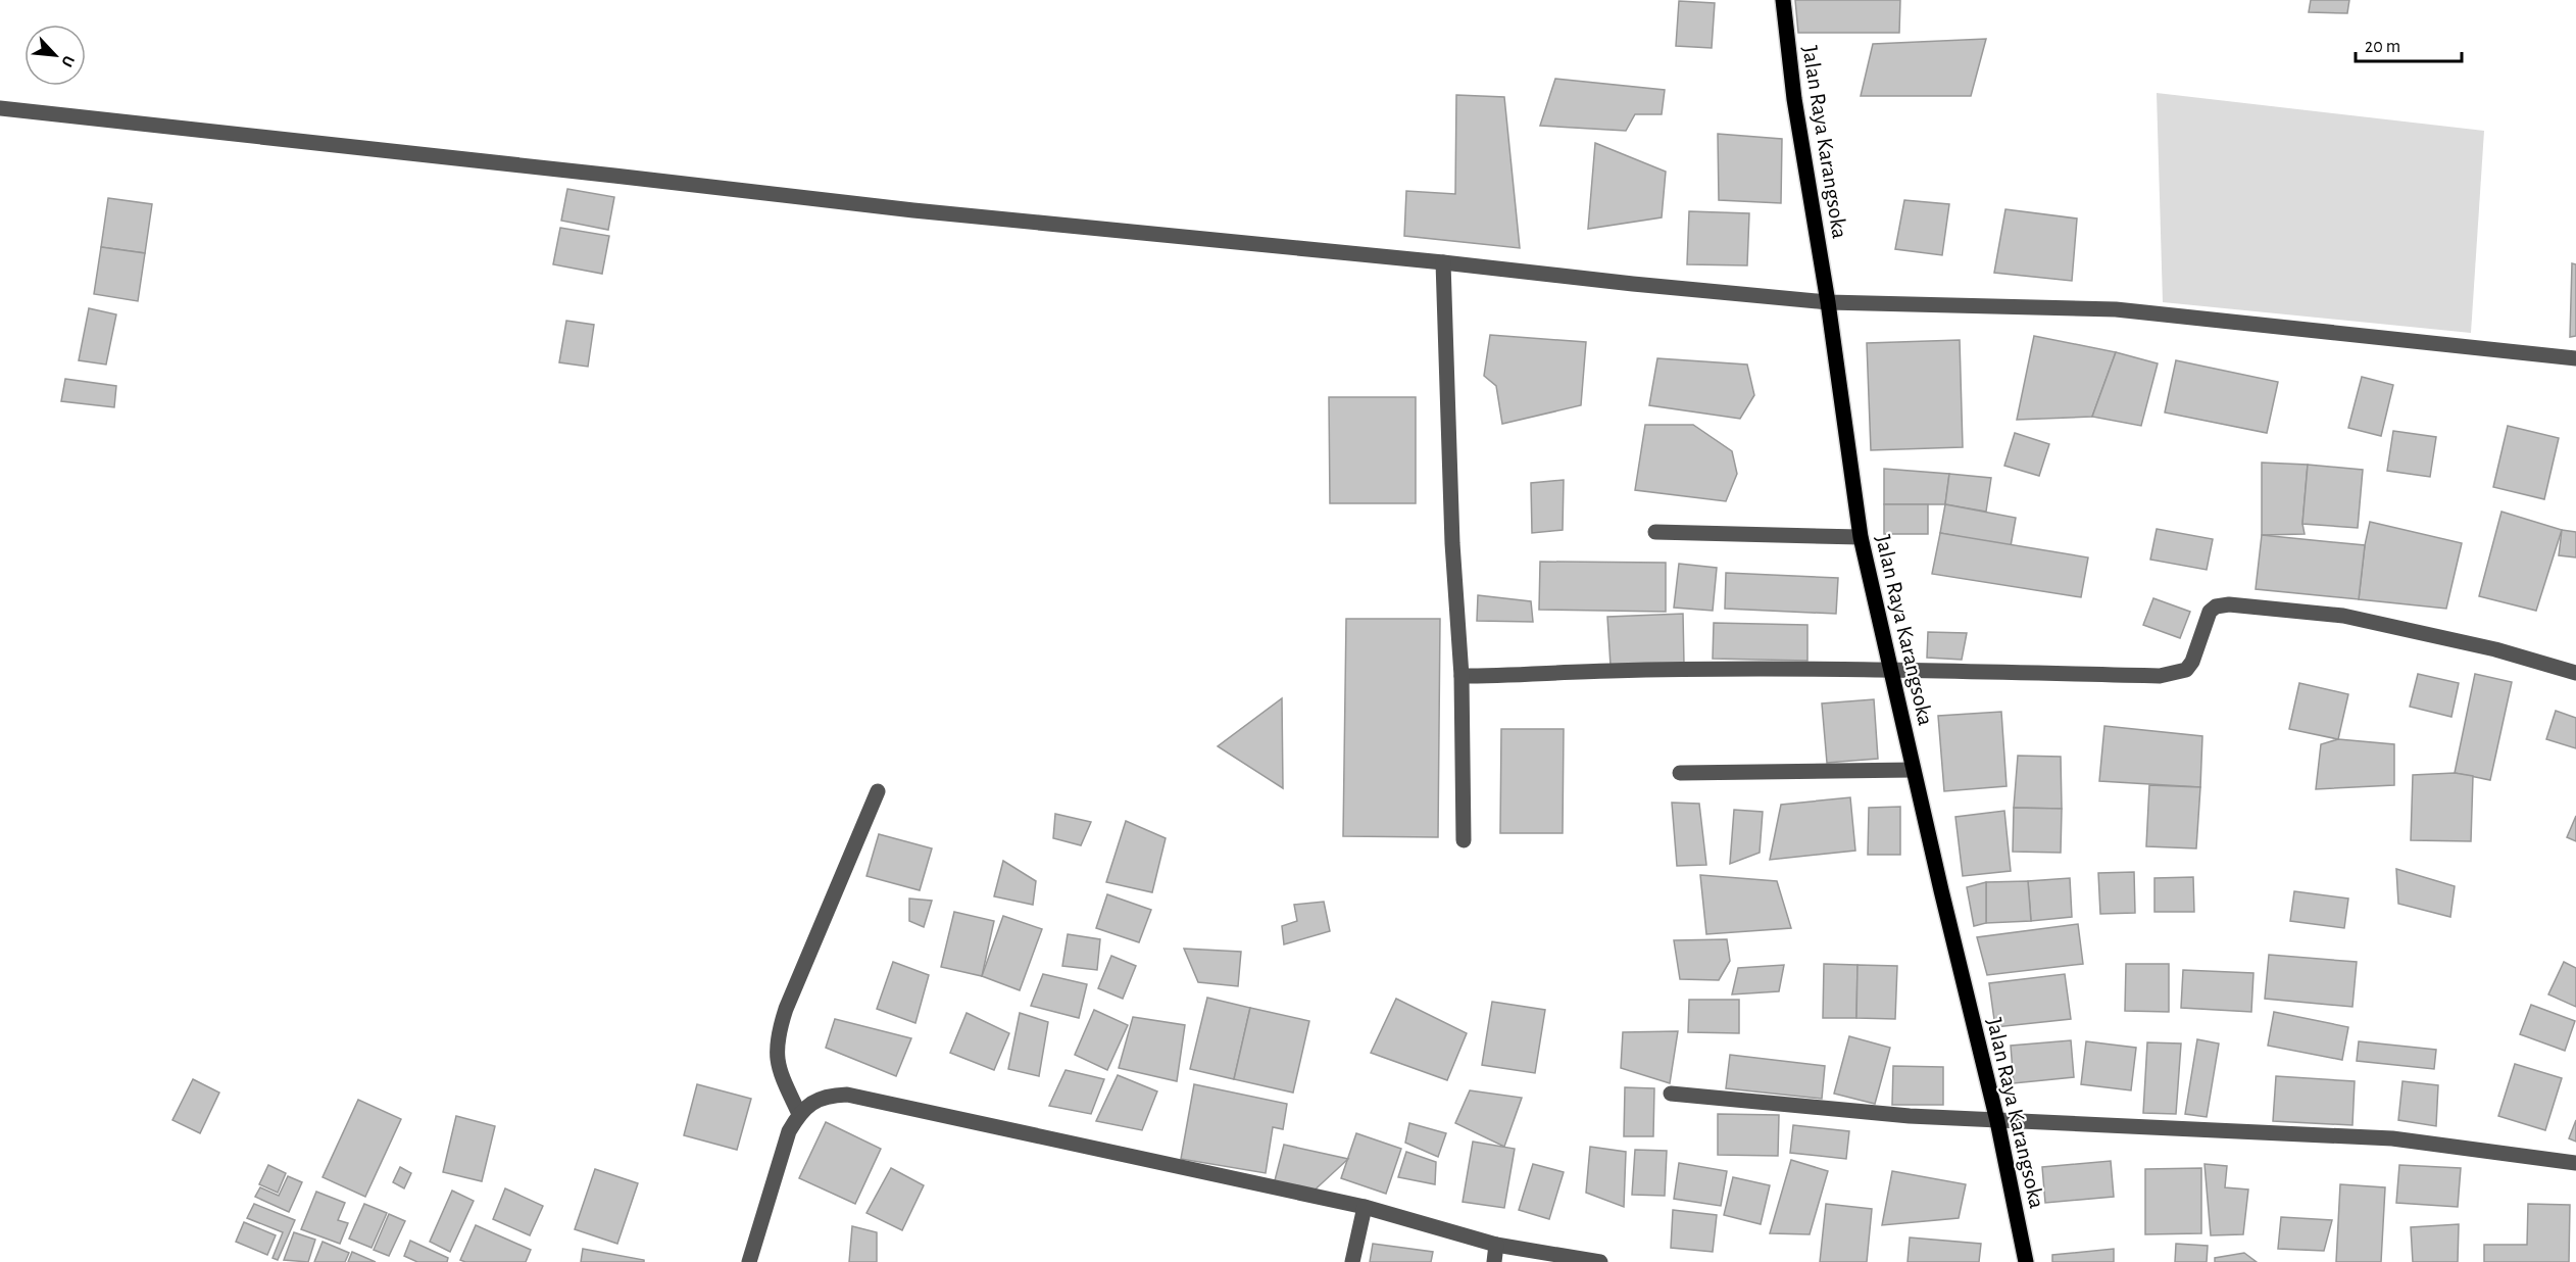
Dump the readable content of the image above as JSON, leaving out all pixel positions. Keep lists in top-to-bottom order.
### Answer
{
  "streets": {
    "main road": ["Jalan Raya Karangsoka"]
  },
  "scale_bar": "20 m",
  "north": "bottom right"
}
